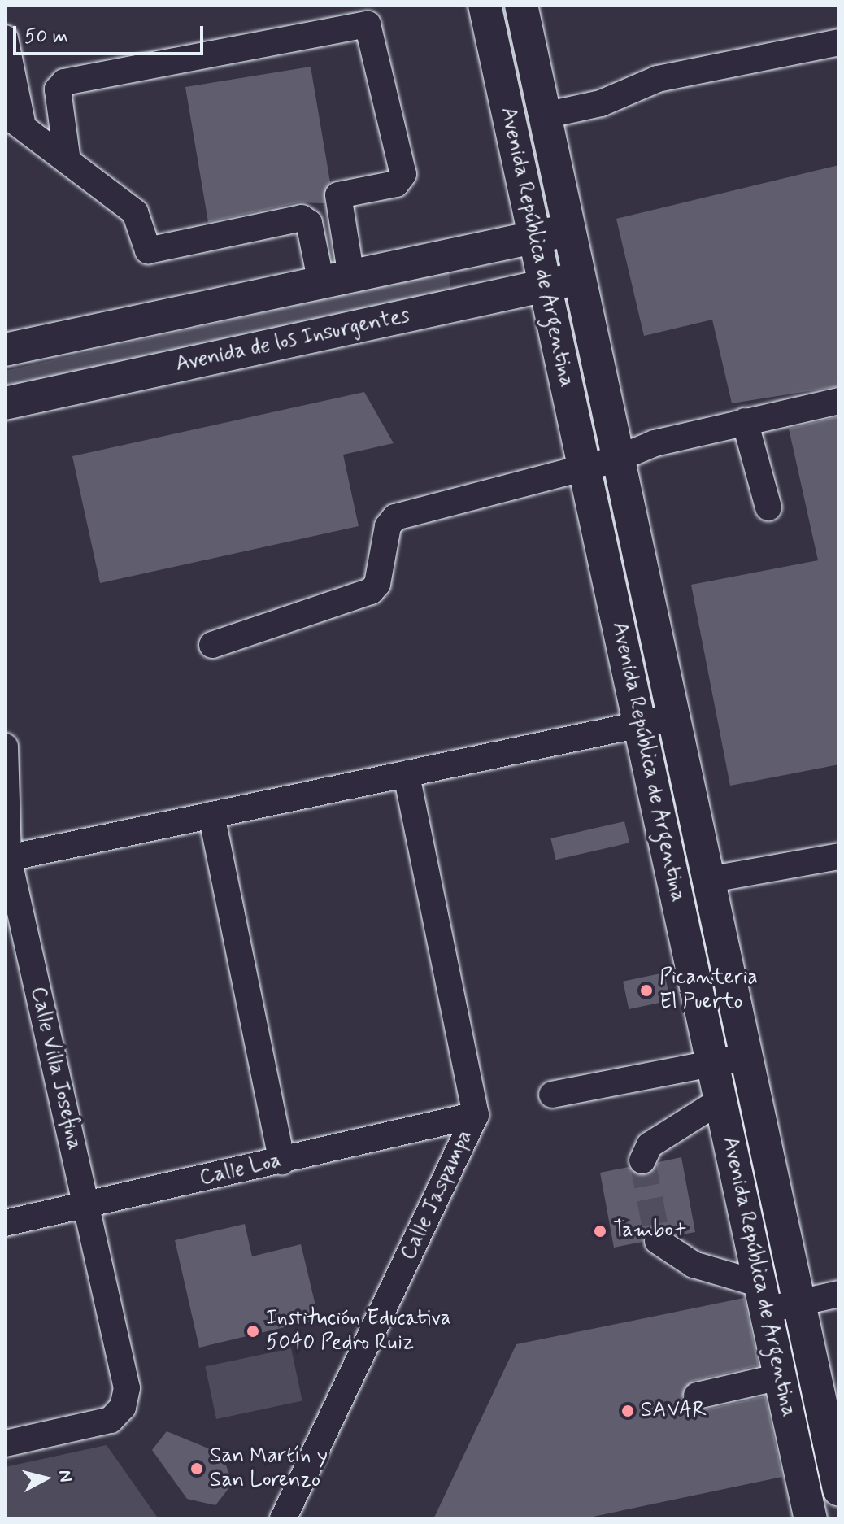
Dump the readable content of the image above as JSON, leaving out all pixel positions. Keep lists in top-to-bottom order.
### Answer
{
  "streets": {
    "main road": ["Avenida República de Argentina", "Avenida de los Insurgentes"],
    "street": ["Calle Villa Josefina", "Calle Loa", "Calle Jaspampa"]
  },
  "crossings": [
    ["Avenida República de Argentina", "Avenida de los Insurgentes"],
    ["Calle Villa Josefina", "Calle Loa"],
    ["Calle Loa", "Calle Jaspampa"]
  ],
  "places": [
    "Picanteria El Puerto",
    "Tambo+",
    "Institución Educativa 5040 Pedro Ruiz",
    "SAVAR",
    "San Martín y San Lorenzo"
  ],
  "scale_bar": "50 m",
  "north": "right"
}
